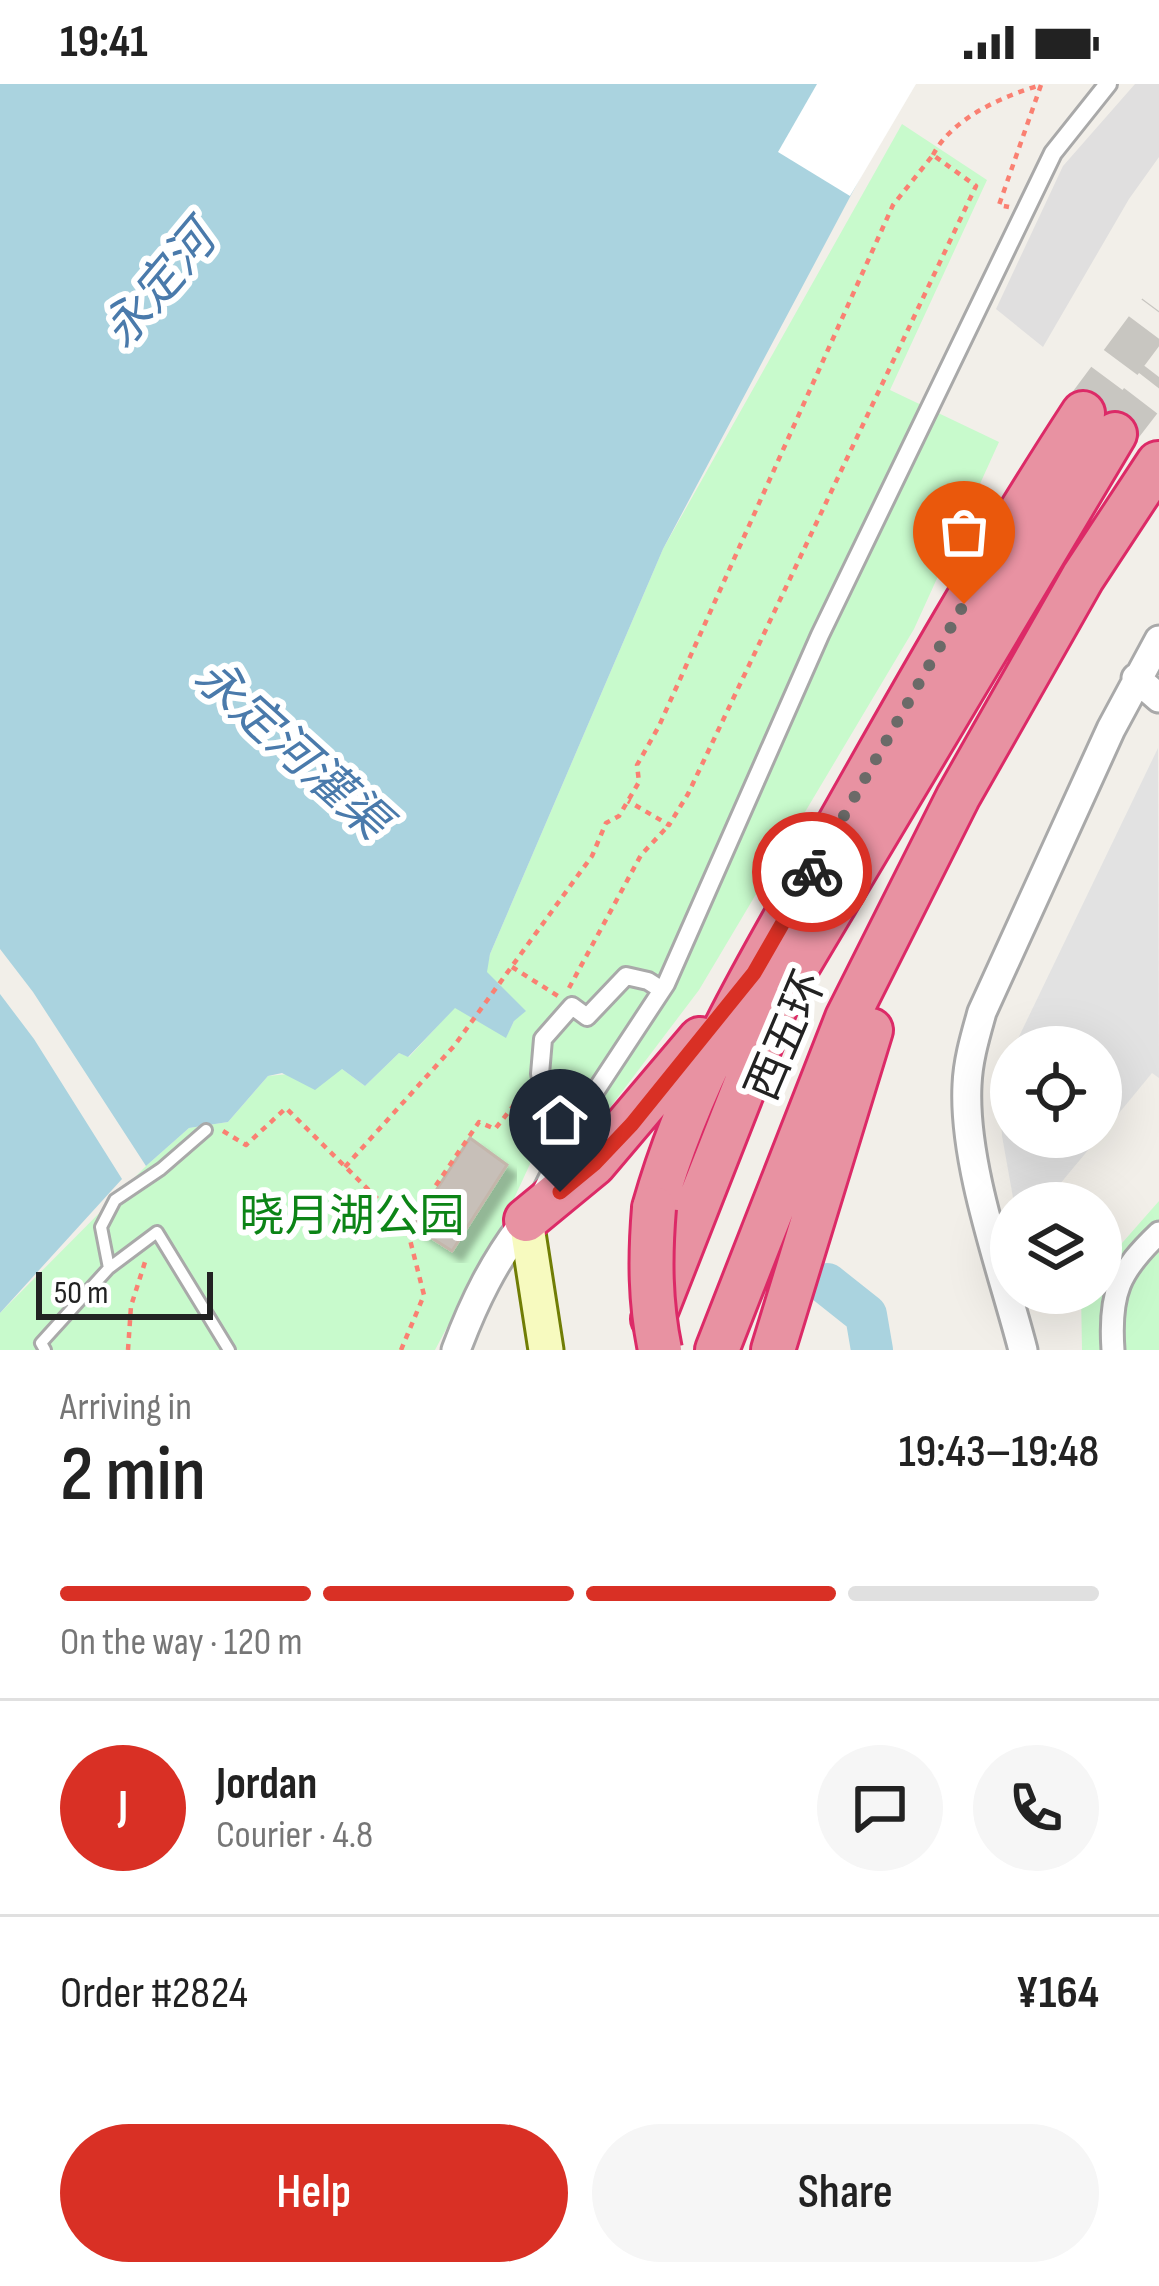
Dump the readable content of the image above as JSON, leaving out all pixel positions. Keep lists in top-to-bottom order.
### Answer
{
  "streets": {
    "highway": ["西五环"]
  },
  "water": ["永定河", "永定河灌渠"],
  "parks": ["晓月湖公园"],
  "scale_bar": "50 m",
  "page": {
    "status": "19:41",
    "scale": "50 m",
    "heading": ["2 min", "Arriving in", "19:43–19:48"],
    "panel": [
      "Jordan",
      "Courier · 4.8",
      "Order #2824",
      "¥164"
    ],
    "bar": "On the way · 120 m",
    "round": "J",
    "buttons": ["Help", "Share"]
  }
}
